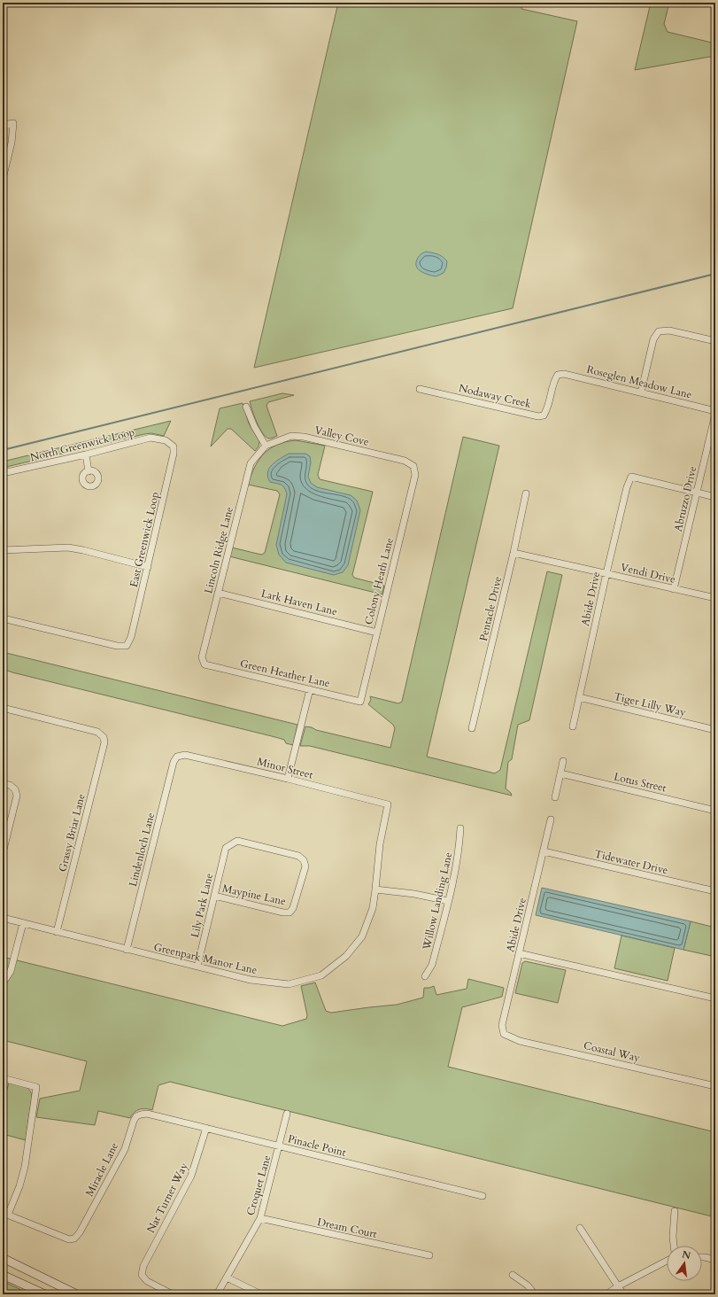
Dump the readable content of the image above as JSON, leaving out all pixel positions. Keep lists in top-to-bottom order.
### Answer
{
  "streets": {
    "street": [
      "Roseglen Meadow Lane",
      "Nodaway Creek",
      "Valley Cove",
      "North Greenwick Loop",
      "Abruzzo Drive",
      "East Greenwick Loop",
      "Lincoln Ridge Lane",
      "Vendi Drive",
      "Colony Heath Lane",
      "Abide Drive",
      "Lark Haven Lane",
      "Pentacle Drive",
      "Green Heather Lane",
      "Tiger Lilly Way",
      "Minor Street",
      "Lotus Street",
      "Grassy Briar Lane",
      "Lindenloch Lane",
      "Tidewater Drive",
      "Maypine Lane",
      "Willow Landing Lane",
      "Lily Park Lane",
      "Greenpark Manor Lane",
      "Coastal Way",
      "Pinacle Point",
      "Miracle Lane",
      "Croquet Lane",
      "Nat Turner Way",
      "Dream Court"
    ]
  },
  "crossings": [
    ["Roseglen Meadow Lane", "Nodaway Creek"],
    ["Valley Cove", "Lincoln Ridge Lane"],
    ["Valley Cove", "Colony Heath Lane"],
    ["North Greenwick Loop", "East Greenwick Loop"],
    ["Abruzzo Drive", "Vendi Drive"],
    ["Abruzzo Drive", "Abide Drive"],
    ["Lincoln Ridge Lane", "Lark Haven Lane"],
    ["Lincoln Ridge Lane", "Green Heather Lane"],
    ["Vendi Drive", "Abide Drive"],
    ["Vendi Drive", "Pentacle Drive"],
    ["Colony Heath Lane", "Lark Haven Lane"],
    ["Colony Heath Lane", "Green Heather Lane"],
    ["Abide Drive", "Tiger Lilly Way"],
    ["Abide Drive", "Tidewater Drive"],
    ["Abide Drive", "Coastal Way"],
    ["Minor Street", "Lindenloch Lane"],
    ["Minor Street", "Greenpark Manor Lane"],
    ["Grassy Briar Lane", "Greenpark Manor Lane"],
    ["Lindenloch Lane", "Greenpark Manor Lane"],
    ["Maypine Lane", "Lily Park Lane"],
    ["Lily Park Lane", "Greenpark Manor Lane"],
    ["Pinacle Point", "Miracle Lane"],
    ["Pinacle Point", "Croquet Lane"],
    ["Pinacle Point", "Nat Turner Way"],
    ["Croquet Lane", "Dream Court"]
  ],
  "north": "top"
}
